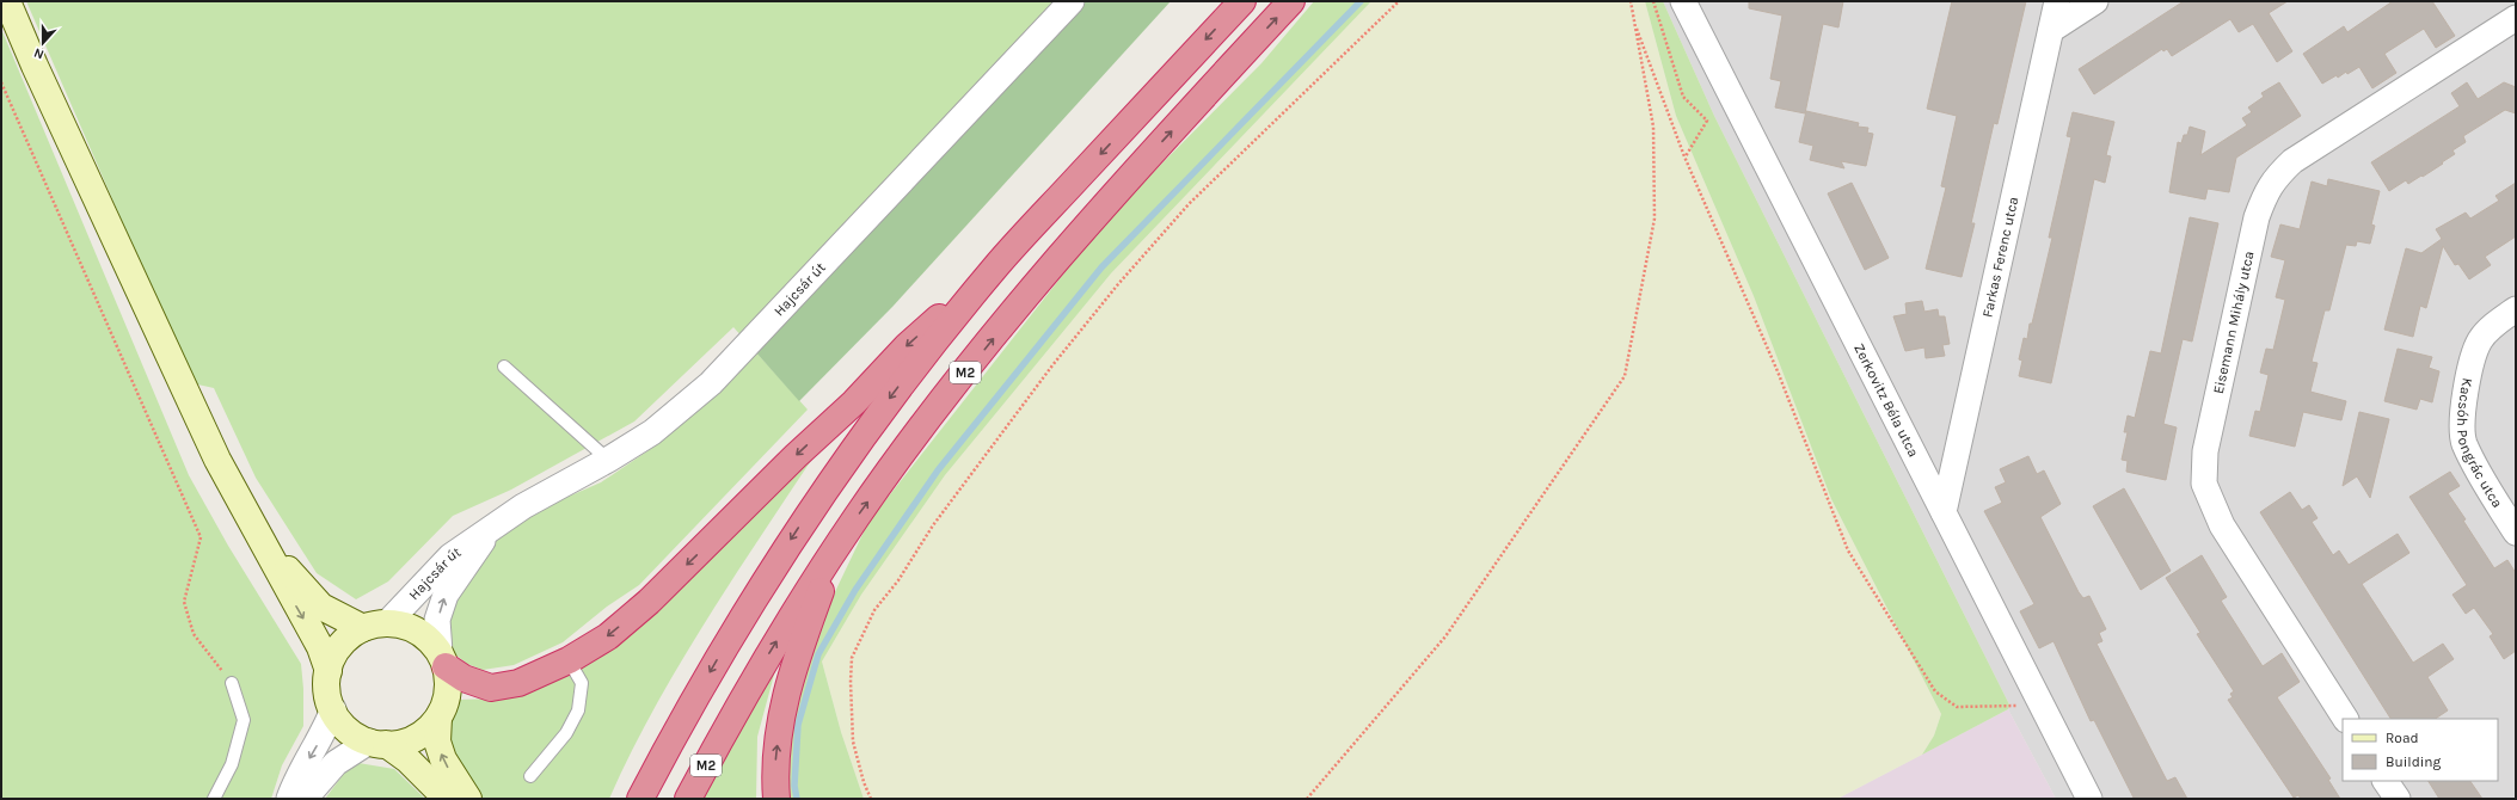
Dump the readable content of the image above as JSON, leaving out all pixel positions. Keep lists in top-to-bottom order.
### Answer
{
  "streets": {
    "highway": ["M2"],
    "street": [
      "Farkas Ferenc utca",
      "Hajcsár út",
      "Eisemann Mihály utca",
      "Zerkovitz Béla utca",
      "Kacsóh Pongrác utca"
    ]
  },
  "crossings": [
    ["Farkas Ferenc utca", "Zerkovitz Béla utca"]
  ],
  "legend": ["Road", "Building"],
  "north": "bottom"
}
